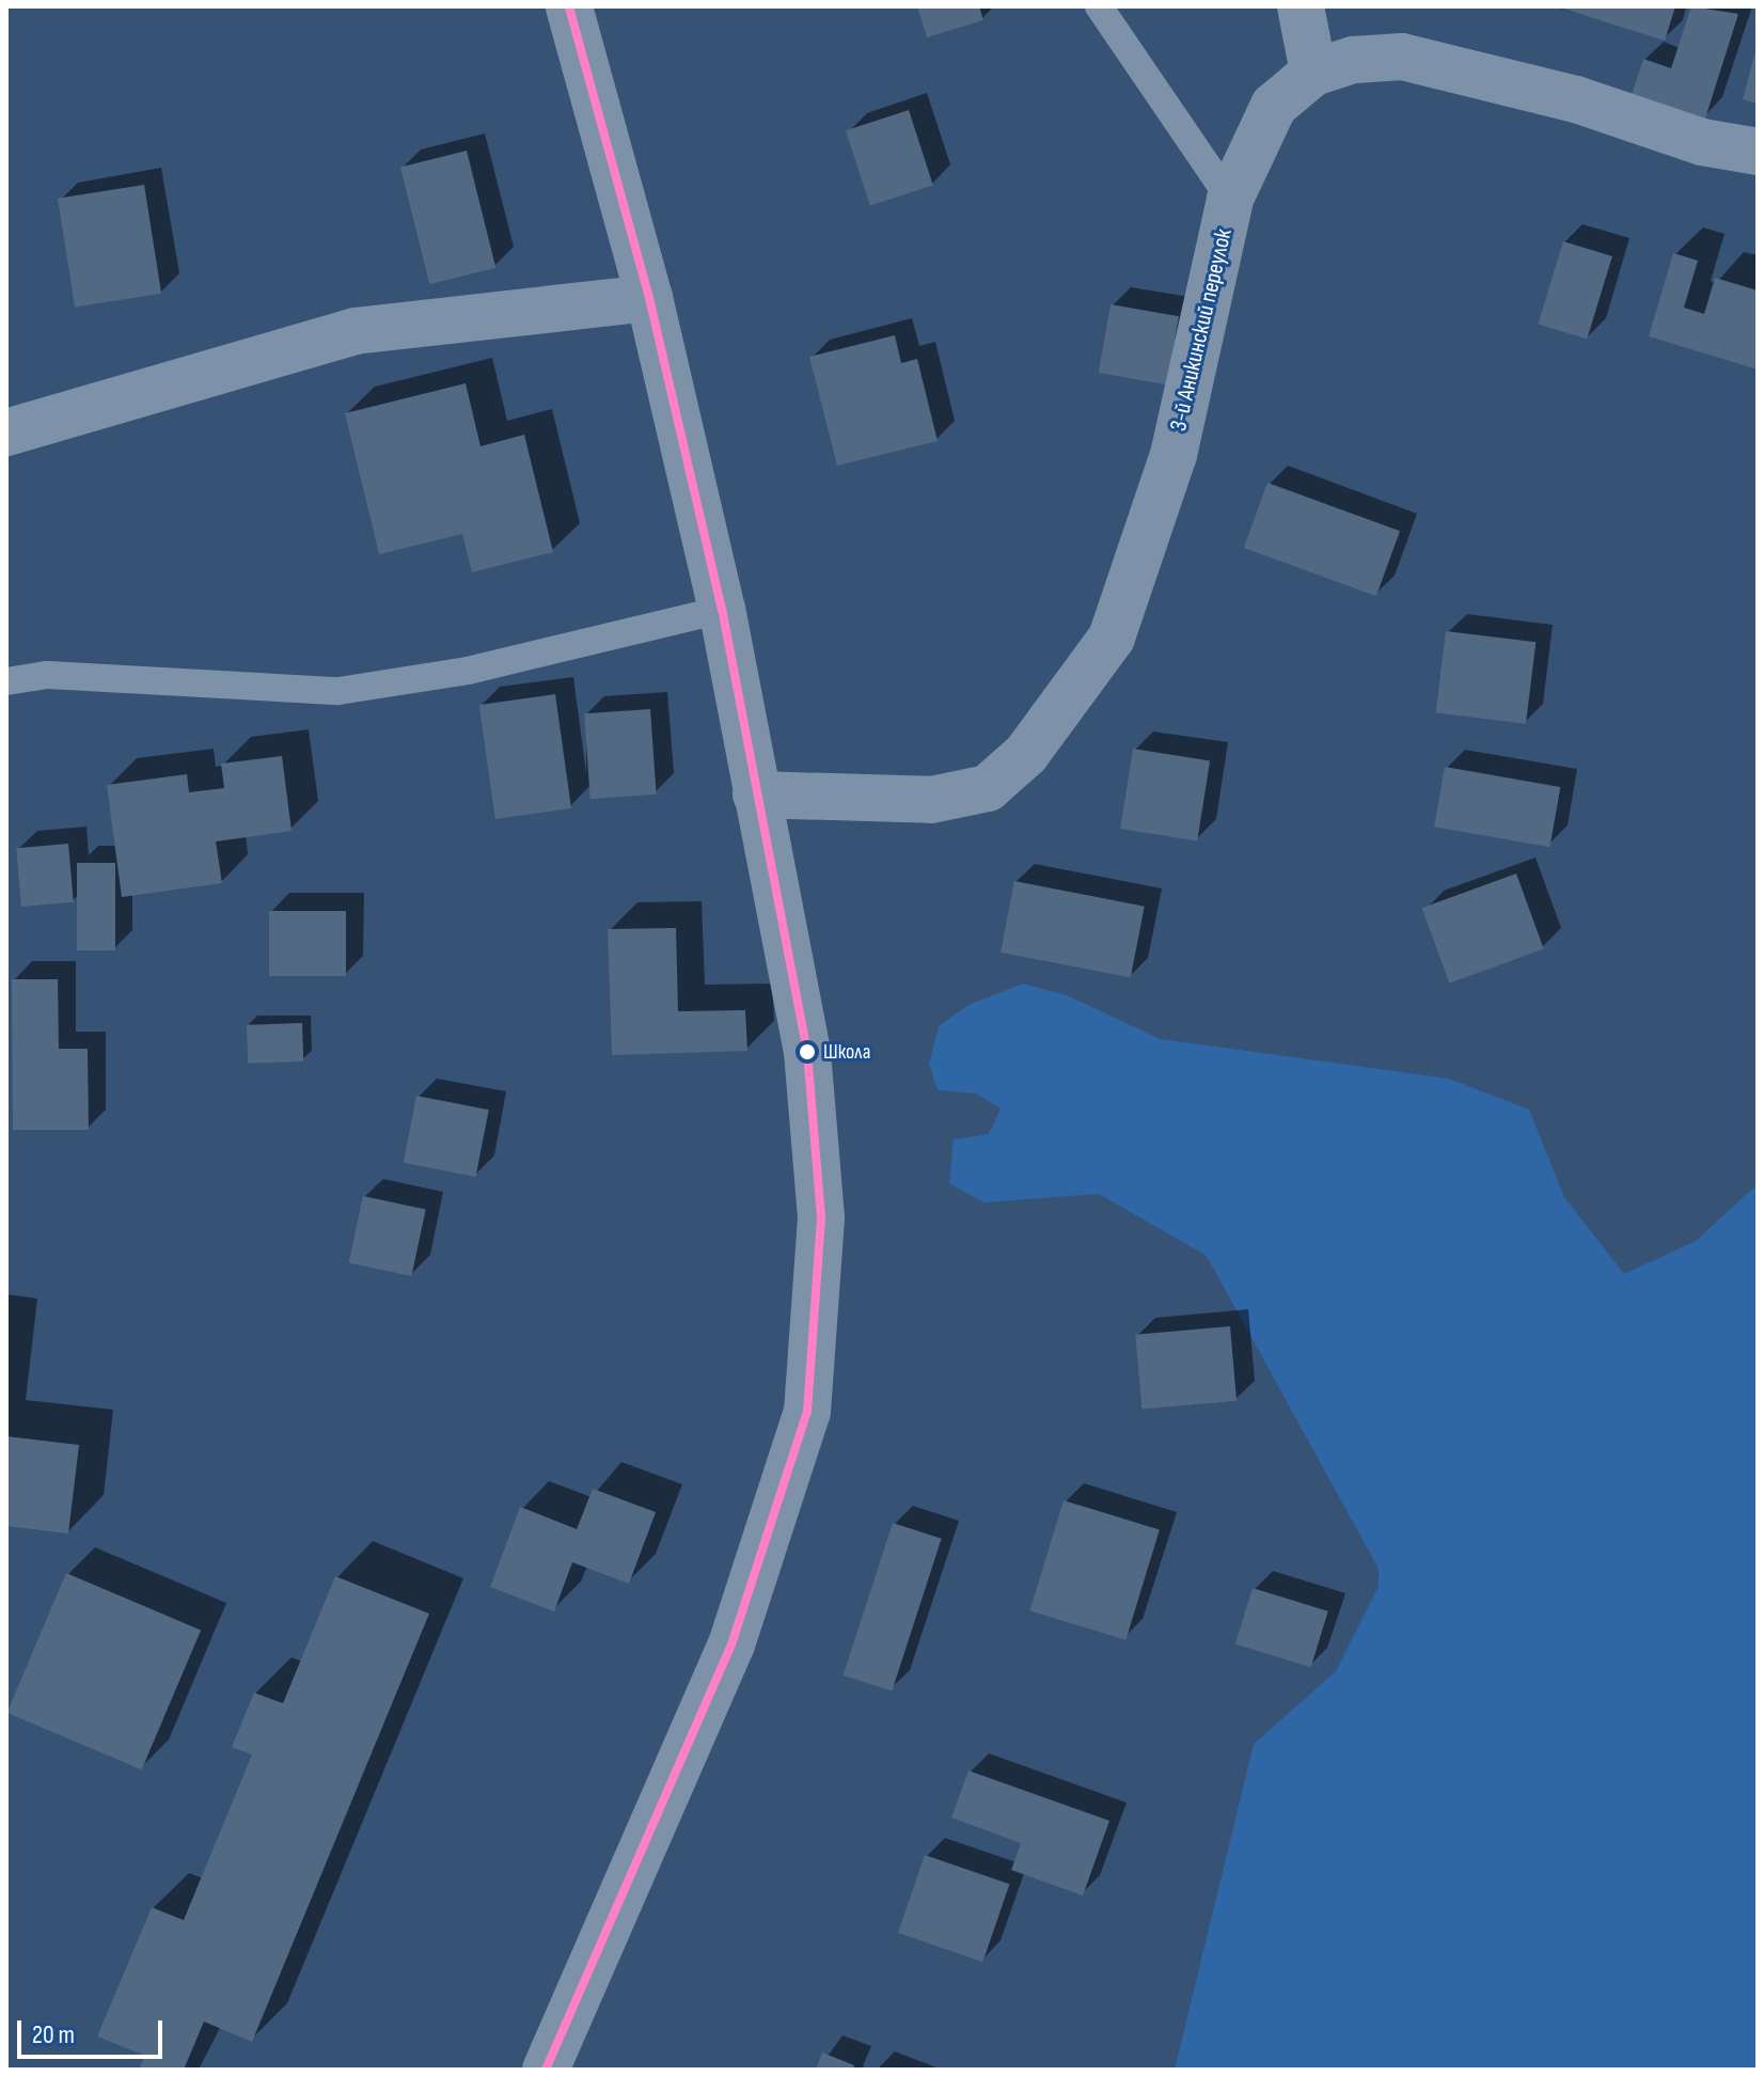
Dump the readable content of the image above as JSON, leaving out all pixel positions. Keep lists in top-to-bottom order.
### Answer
{
  "streets": {
    "street": ["3-й Аникинский переулок"]
  },
  "places": ["Школа"],
  "scale_bar": "20 m"
}
